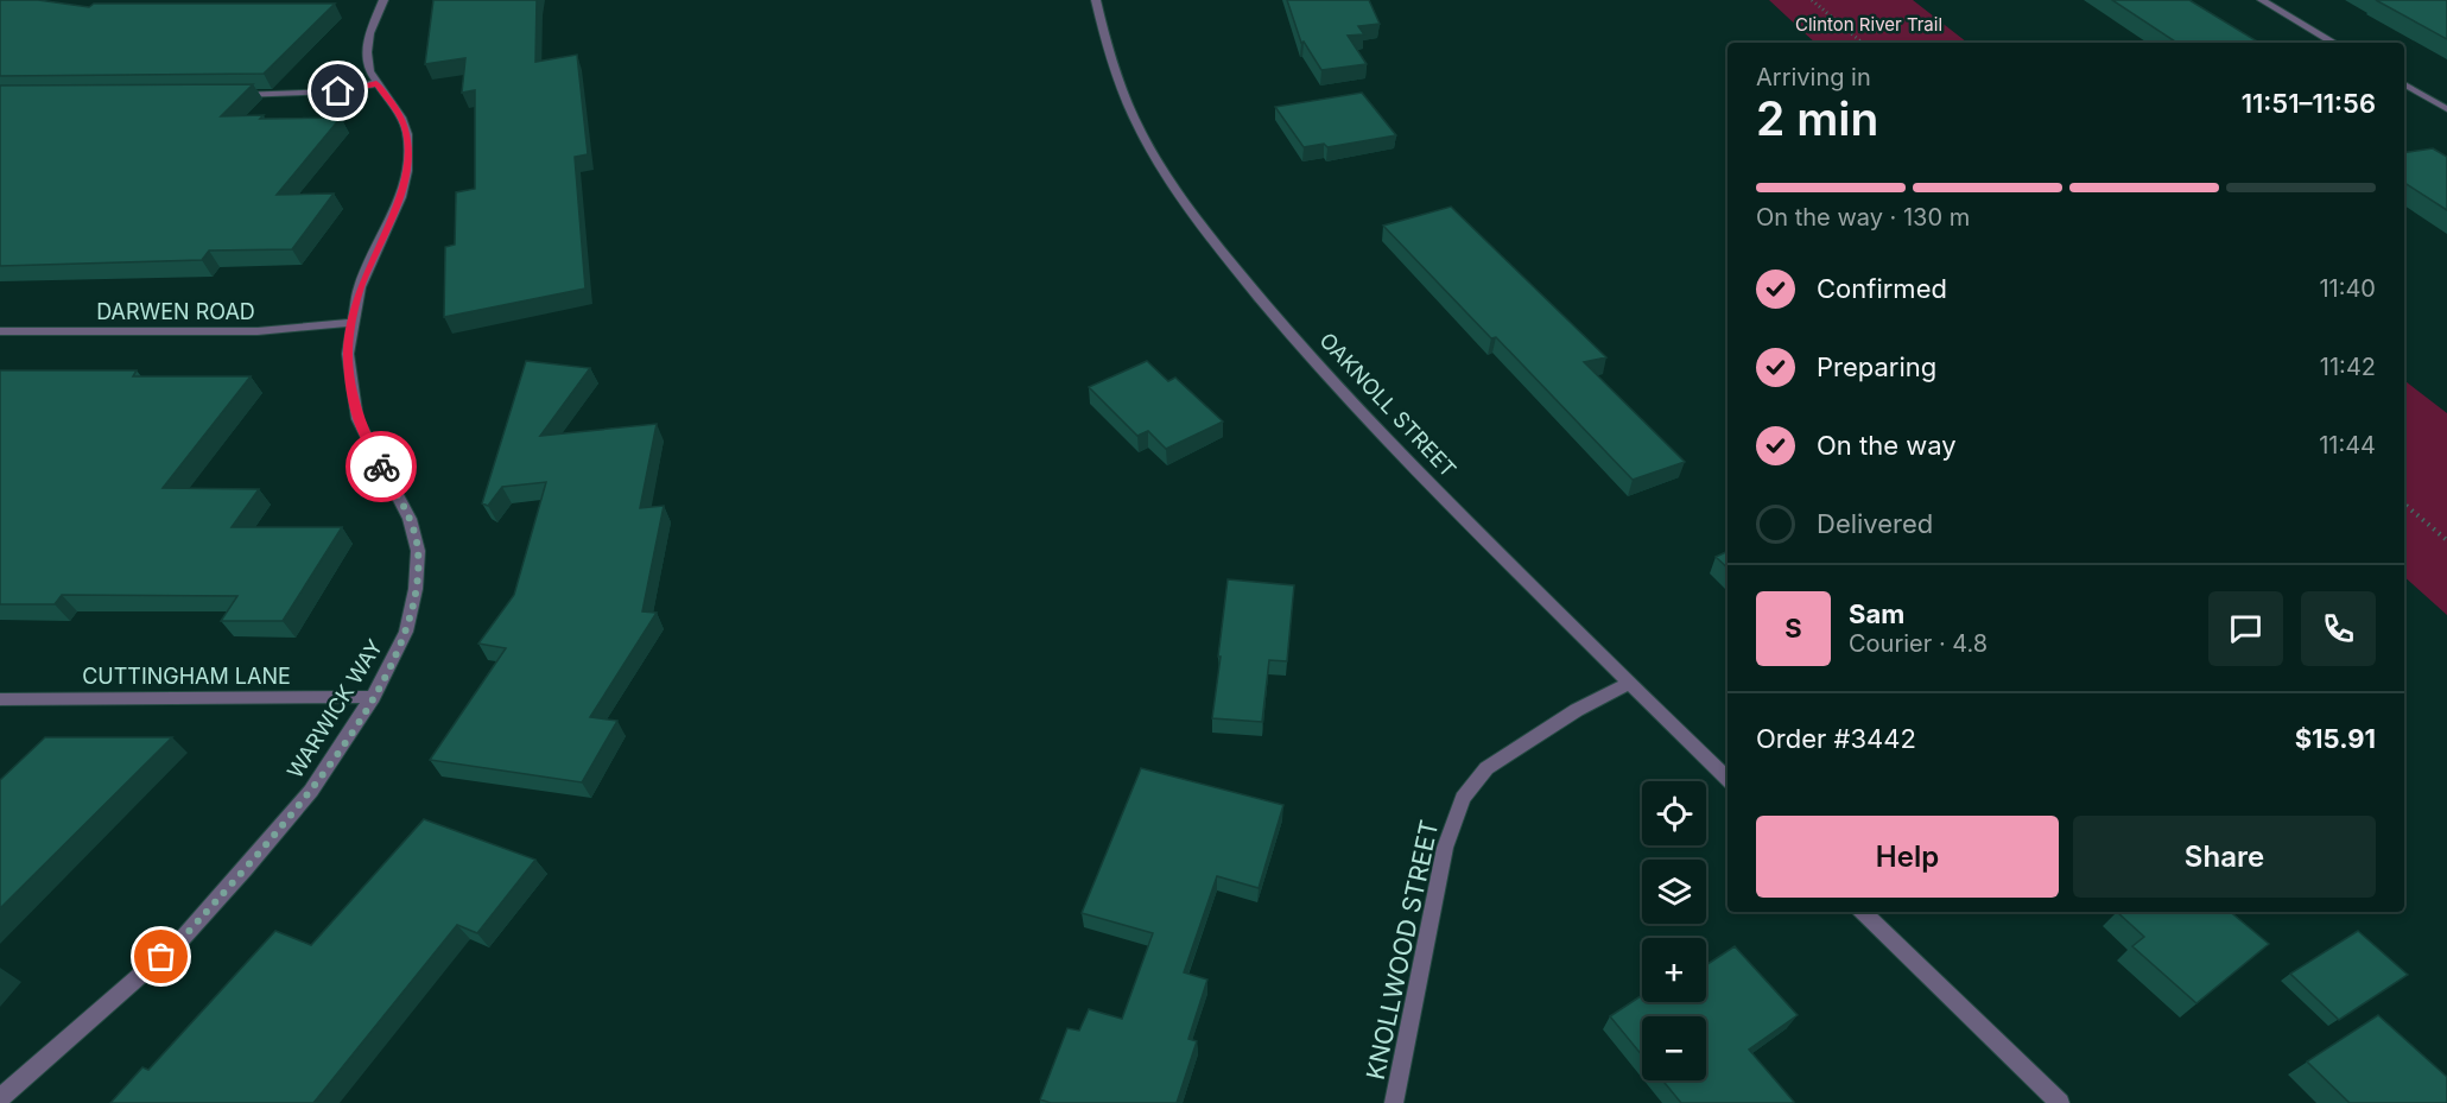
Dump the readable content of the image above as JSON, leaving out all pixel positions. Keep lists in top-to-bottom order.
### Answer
{
  "streets": {
    "street": [
      "DARWEN ROAD",
      "OAKNOLL STREET",
      "CUTTINGHAM LANE",
      "WARWICK WAY",
      "KNOLLWOOD STREET"
    ]
  },
  "crossings": [
    ["DARWEN ROAD", "WARWICK WAY"],
    ["OAKNOLL STREET", "KNOLLWOOD STREET"],
    ["CUTTINGHAM LANE", "WARWICK WAY"]
  ],
  "parks": ["Clinton River Trail"],
  "page": {
    "heading": ["2 min", "Arriving in", "11:51–11:56"],
    "panel": [
      "Sam",
      "Courier · 4.8",
      "Order #3442",
      "$15.91"
    ],
    "bar": "On the way · 130 m",
    "list": [
      ["Confirmed", "11:40"],
      ["Preparing", "11:42"],
      ["On the way", "11:44"],
      "Delivered"
    ],
    "round": "S",
    "map_buttons": ["+", "−"],
    "buttons": ["Help", "Share"]
  }
}
